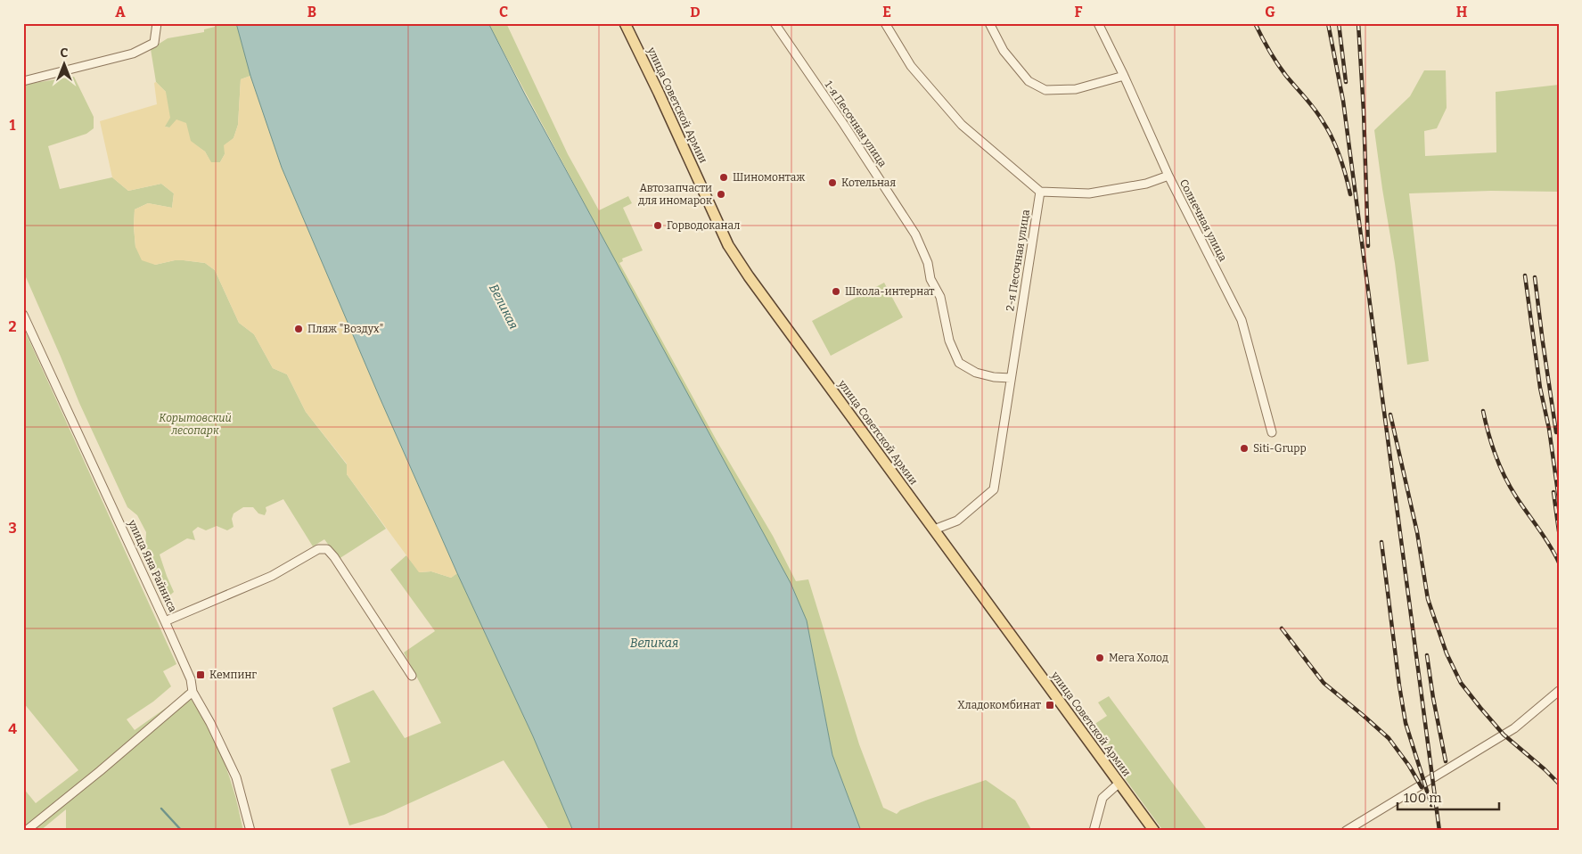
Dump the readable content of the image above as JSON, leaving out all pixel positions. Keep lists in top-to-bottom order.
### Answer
{
  "streets": {
    "main road": ["улица Советской Армии"],
    "street": [
      "1-я Песочная улица",
      "Солнечная улица",
      "2-я Песочная улица",
      "улица Яна Райниса"
    ]
  },
  "crossings": [
    ["улица Советской Армии", "2-я Песочная улица"],
    ["1-я Песочная улица", "2-я Песочная улица"]
  ],
  "water": ["Великая"],
  "parks": ["Корытовский лесопарк"],
  "places": {
    "other": [
      "Шиномонтаж",
      "Котельная",
      "Автозапчасти для иномарок",
      "Горводоканал",
      "Школа-интернат",
      "Пляж \"Воздух\"",
      "Siti-Grupp",
      "Мега Холод"
    ],
    "transit": ["Кемпинг", "Хладокомбинат"]
  },
  "scale_bar": "100 m",
  "north": "top",
  "grid": {
    "columns": [
      "A",
      "B",
      "C",
      "D",
      "E",
      "F",
      "G",
      "H"
    ],
    "rows": [
      "1",
      "2",
      "3",
      "4"
    ]
  }
}
